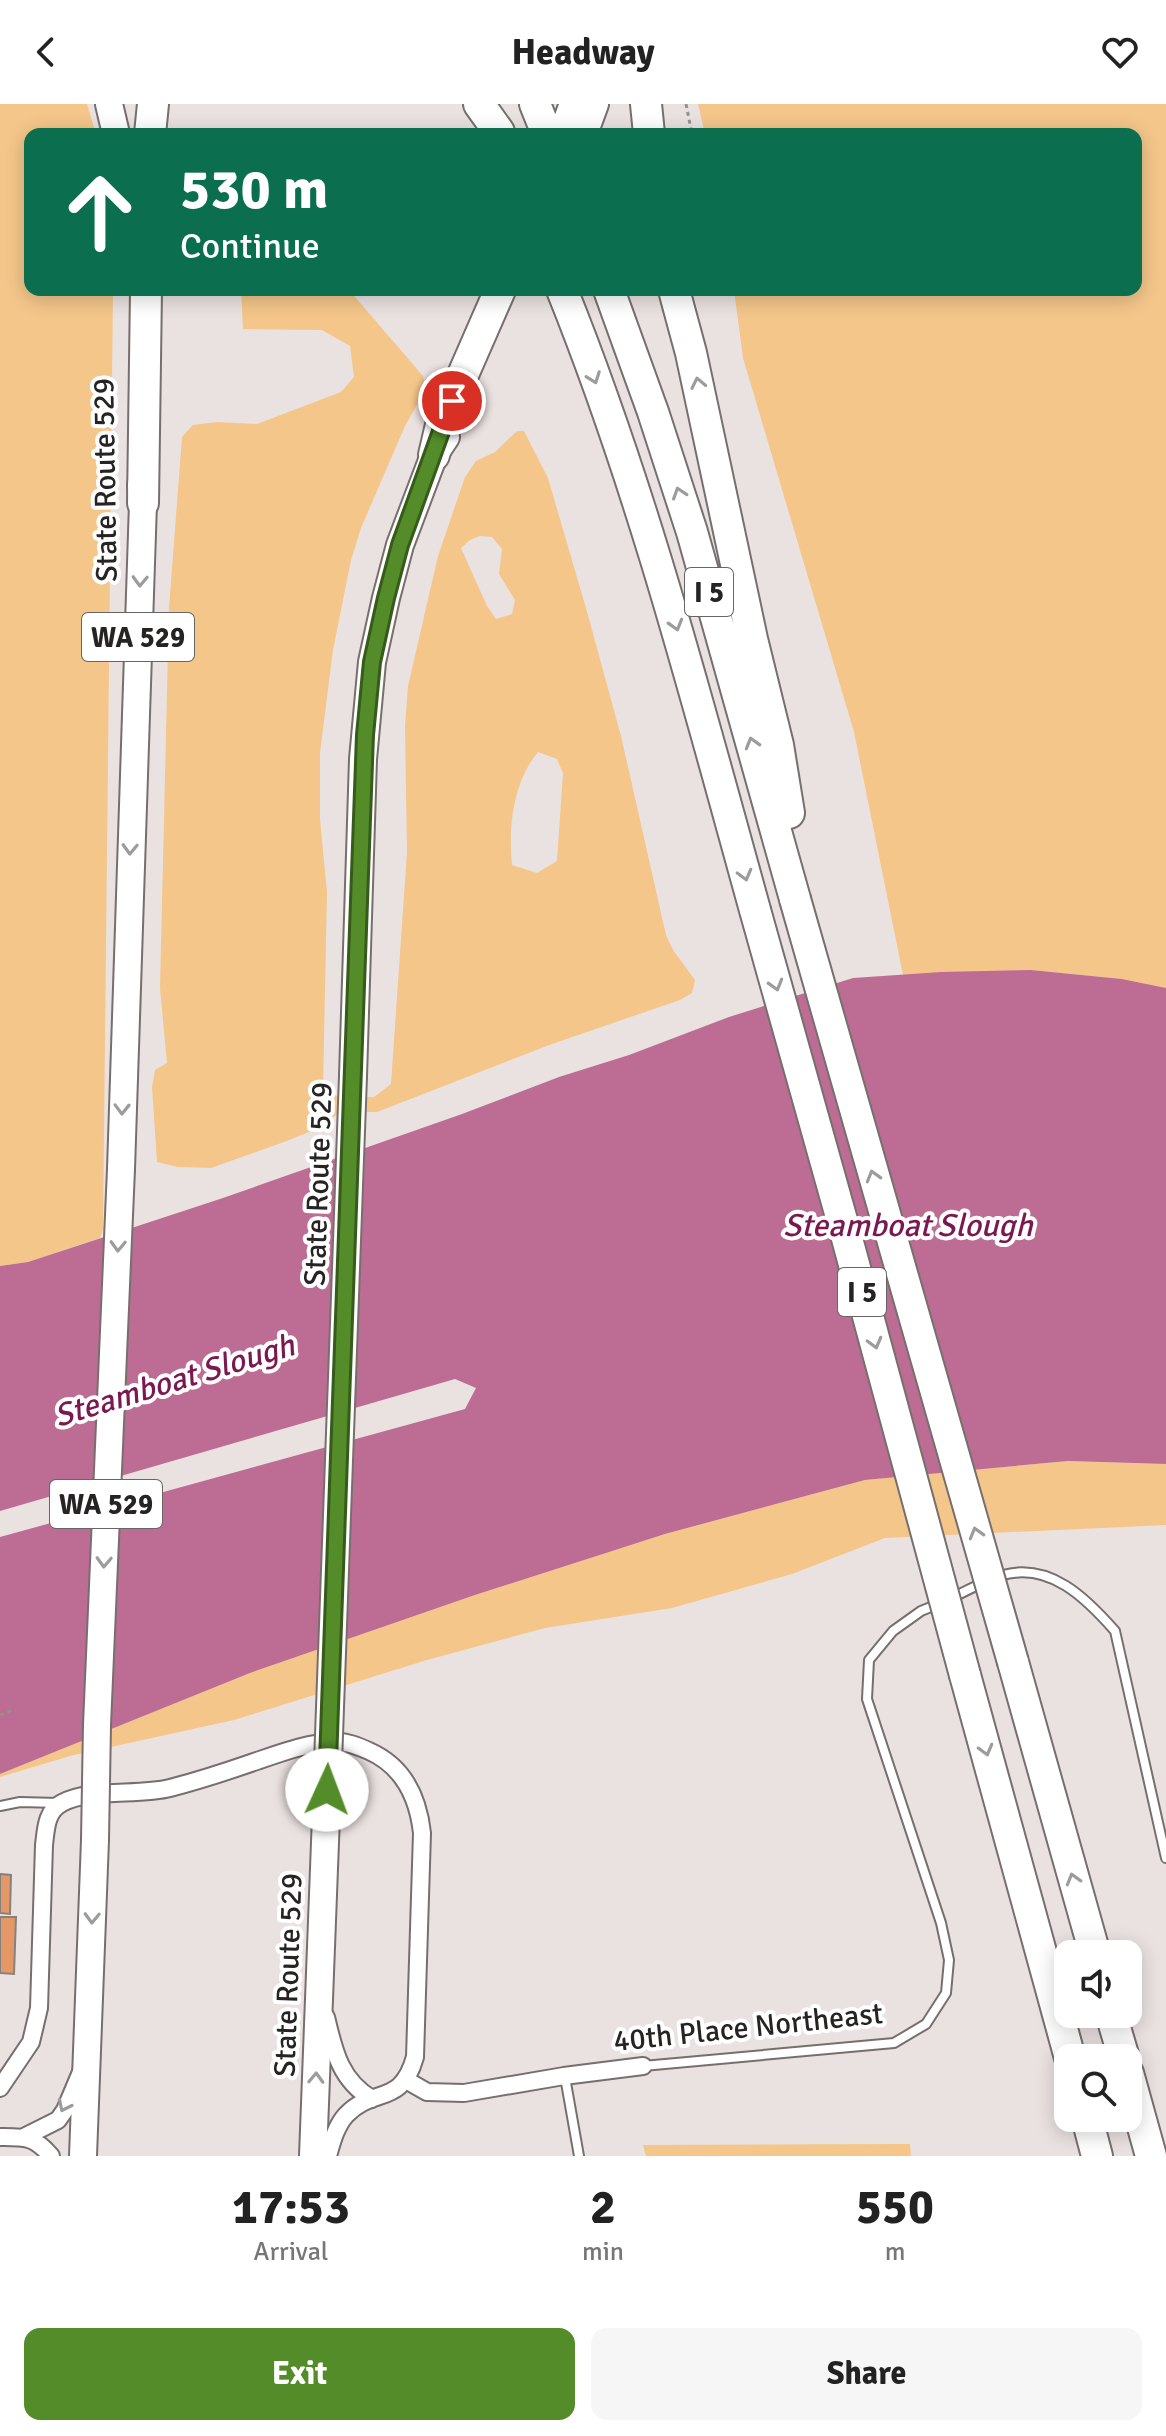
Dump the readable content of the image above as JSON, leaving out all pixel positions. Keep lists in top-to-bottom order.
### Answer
{
  "streets": {
    "highway": ["I 5"],
    "main road": ["State Route 529", "WA 529"],
    "street": ["40th Place Northeast"]
  },
  "water": ["Steamboat Slough"],
  "page": {
    "header": "Headway",
    "turn": ["530 m", "Continue"],
    "eta": [
      "17:53",
      "Arrival",
      "2",
      "min",
      "550",
      "m"
    ],
    "buttons": ["Exit", "Share"]
  }
}
